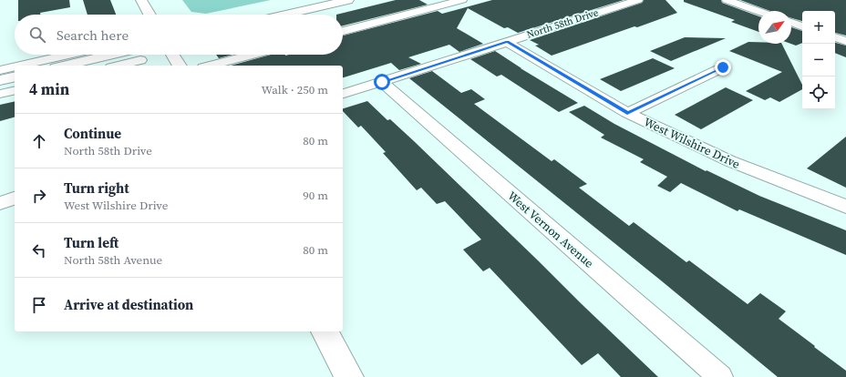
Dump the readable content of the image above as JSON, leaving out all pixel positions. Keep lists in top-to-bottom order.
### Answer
{
  "streets": {
    "street": ["North 58th Drive", "West Wilshire Drive", "West Vernon Avenue"]
  },
  "crossings": [
    ["North 58th Drive", "West Wilshire Drive"],
    ["North 58th Drive", "West Vernon Avenue"]
  ],
  "north": "top right",
  "page": {
    "map_buttons": ["+", "−"],
    "search": "Search here",
    "heading": ["4 min", "Walk · 250 m"],
    "list": [
      ["Continue", "North 58th Drive", "80 m"],
      ["Turn right", "West Wilshire Drive", "90 m"],
      ["Turn left", "North 58th Avenue", "80 m"],
      "Arrive at destination"
    ]
  }
}
